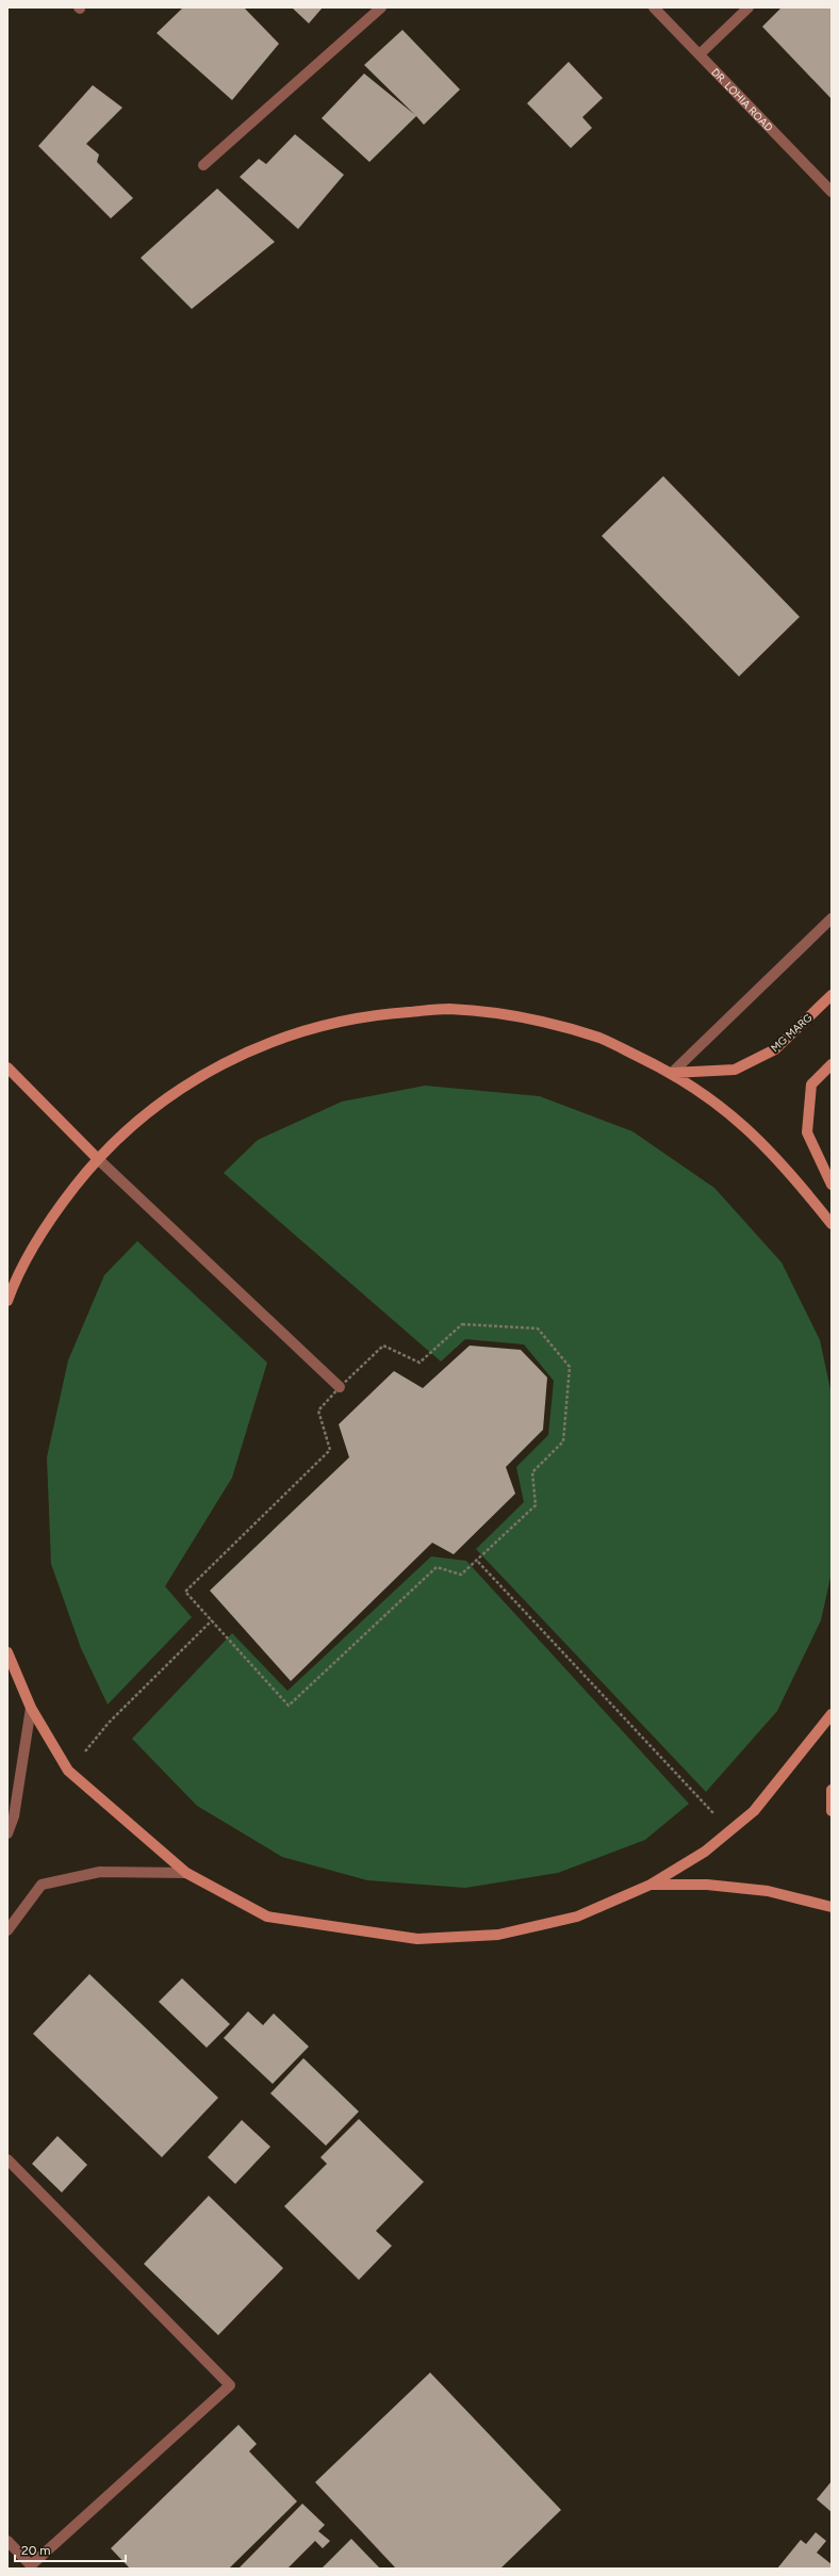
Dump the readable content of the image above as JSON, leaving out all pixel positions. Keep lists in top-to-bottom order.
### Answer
{
  "streets": {
    "main road": ["MG MARG"],
    "street": ["DR. LOHIA ROAD"]
  },
  "scale_bar": "20 m"
}
